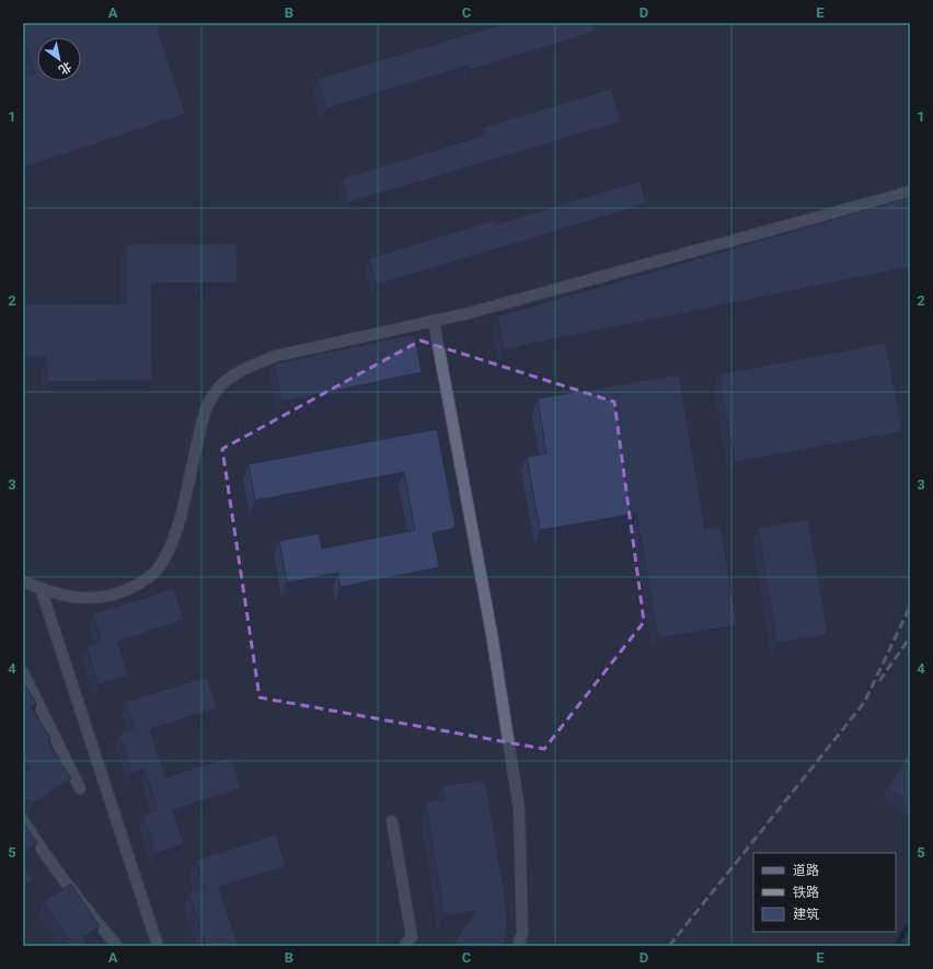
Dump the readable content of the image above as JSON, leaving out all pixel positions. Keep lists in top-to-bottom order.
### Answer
{
  "legend": ["道路", "铁路", "建筑"],
  "north": "bottom right",
  "grid": {
    "columns": [
      "A",
      "B",
      "C",
      "D",
      "E"
    ],
    "rows": [
      "1",
      "2",
      "3",
      "4",
      "5"
    ]
  }
}
